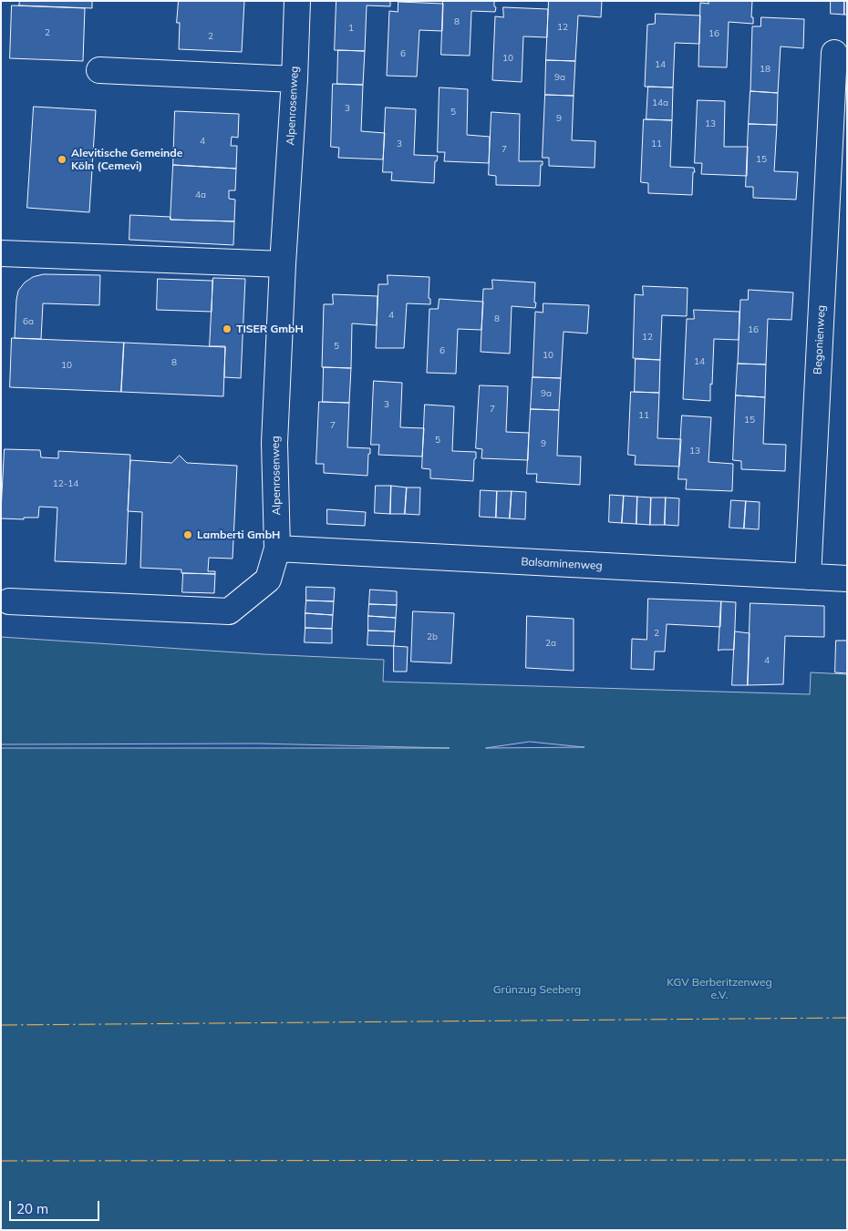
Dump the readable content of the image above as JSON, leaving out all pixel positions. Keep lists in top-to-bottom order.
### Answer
{
  "streets": {
    "street": ["Alpenrosenweg", "Begonienweg", "Balsaminenweg"]
  },
  "crossings": [
    ["Alpenrosenweg", "Balsaminenweg"],
    ["Begonienweg", "Balsaminenweg"]
  ],
  "parks": ["KGV Berberitzenweg e.V.", "Grünzug Seeberg"],
  "places": ["Alevitische Gemeinde Köln (Cemevi)", "TISER GmbH", "Lamberti GmbH"],
  "house_numbers": [
    "8",
    "12",
    "1",
    "2",
    "16",
    "2",
    "6",
    "10",
    "14",
    "18",
    "9a",
    "14a",
    "3",
    "5",
    "9",
    "13",
    "4",
    "3",
    "11",
    "7",
    "15",
    "4a",
    "4",
    "8",
    "6a",
    "16",
    "12",
    "5",
    "6",
    "10",
    "14",
    "8",
    "10",
    "9a",
    "3",
    "7",
    "11",
    "15",
    "7",
    "5",
    "9",
    "13",
    "12-14",
    "2",
    "2b",
    "2a",
    "4"
  ],
  "scale_bar": "20 m"
}
